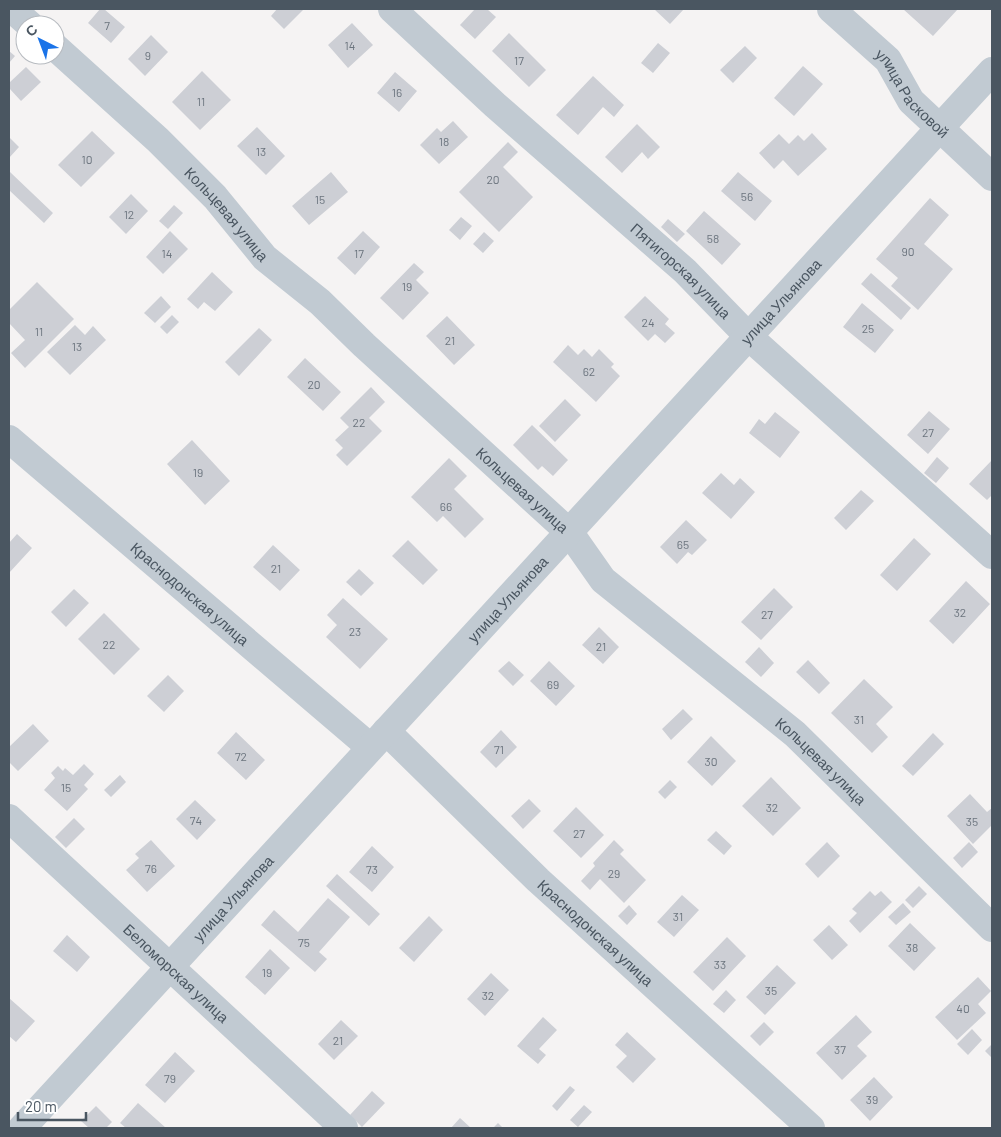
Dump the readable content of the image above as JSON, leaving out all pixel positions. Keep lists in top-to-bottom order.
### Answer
{
  "streets": {
    "street": [
      "улица Расковой",
      "Кольцевая улица",
      "Пятигорская улица",
      "улица Ульянова",
      "Краснодонская улица",
      "Беломорская улица"
    ]
  },
  "crossings": [
    ["улица Расковой", "улица Ульянова"],
    ["Кольцевая улица", "улица Ульянова"],
    ["Пятигорская улица", "улица Ульянова"],
    ["улица Ульянова", "Краснодонская улица"],
    ["улица Ульянова", "Беломорская улица"]
  ],
  "house_numbers": [
    "7",
    "14",
    "9",
    "17",
    "16",
    "11",
    "18",
    "13",
    "10",
    "20",
    "56",
    "15",
    "12",
    "58",
    "90",
    "14",
    "17",
    "19",
    "24",
    "25",
    "11",
    "21",
    "13",
    "62",
    "20",
    "22",
    "27",
    "19",
    "66",
    "65",
    "21",
    "32",
    "27",
    "23",
    "22",
    "21",
    "69",
    "31",
    "71",
    "72",
    "30",
    "15",
    "32",
    "74",
    "35",
    "27",
    "76",
    "73",
    "29",
    "31",
    "75",
    "38",
    "33",
    "19",
    "35",
    "32",
    "40",
    "21",
    "37",
    "79",
    "39"
  ],
  "scale_bar": "20 m",
  "north": "top left"
}
